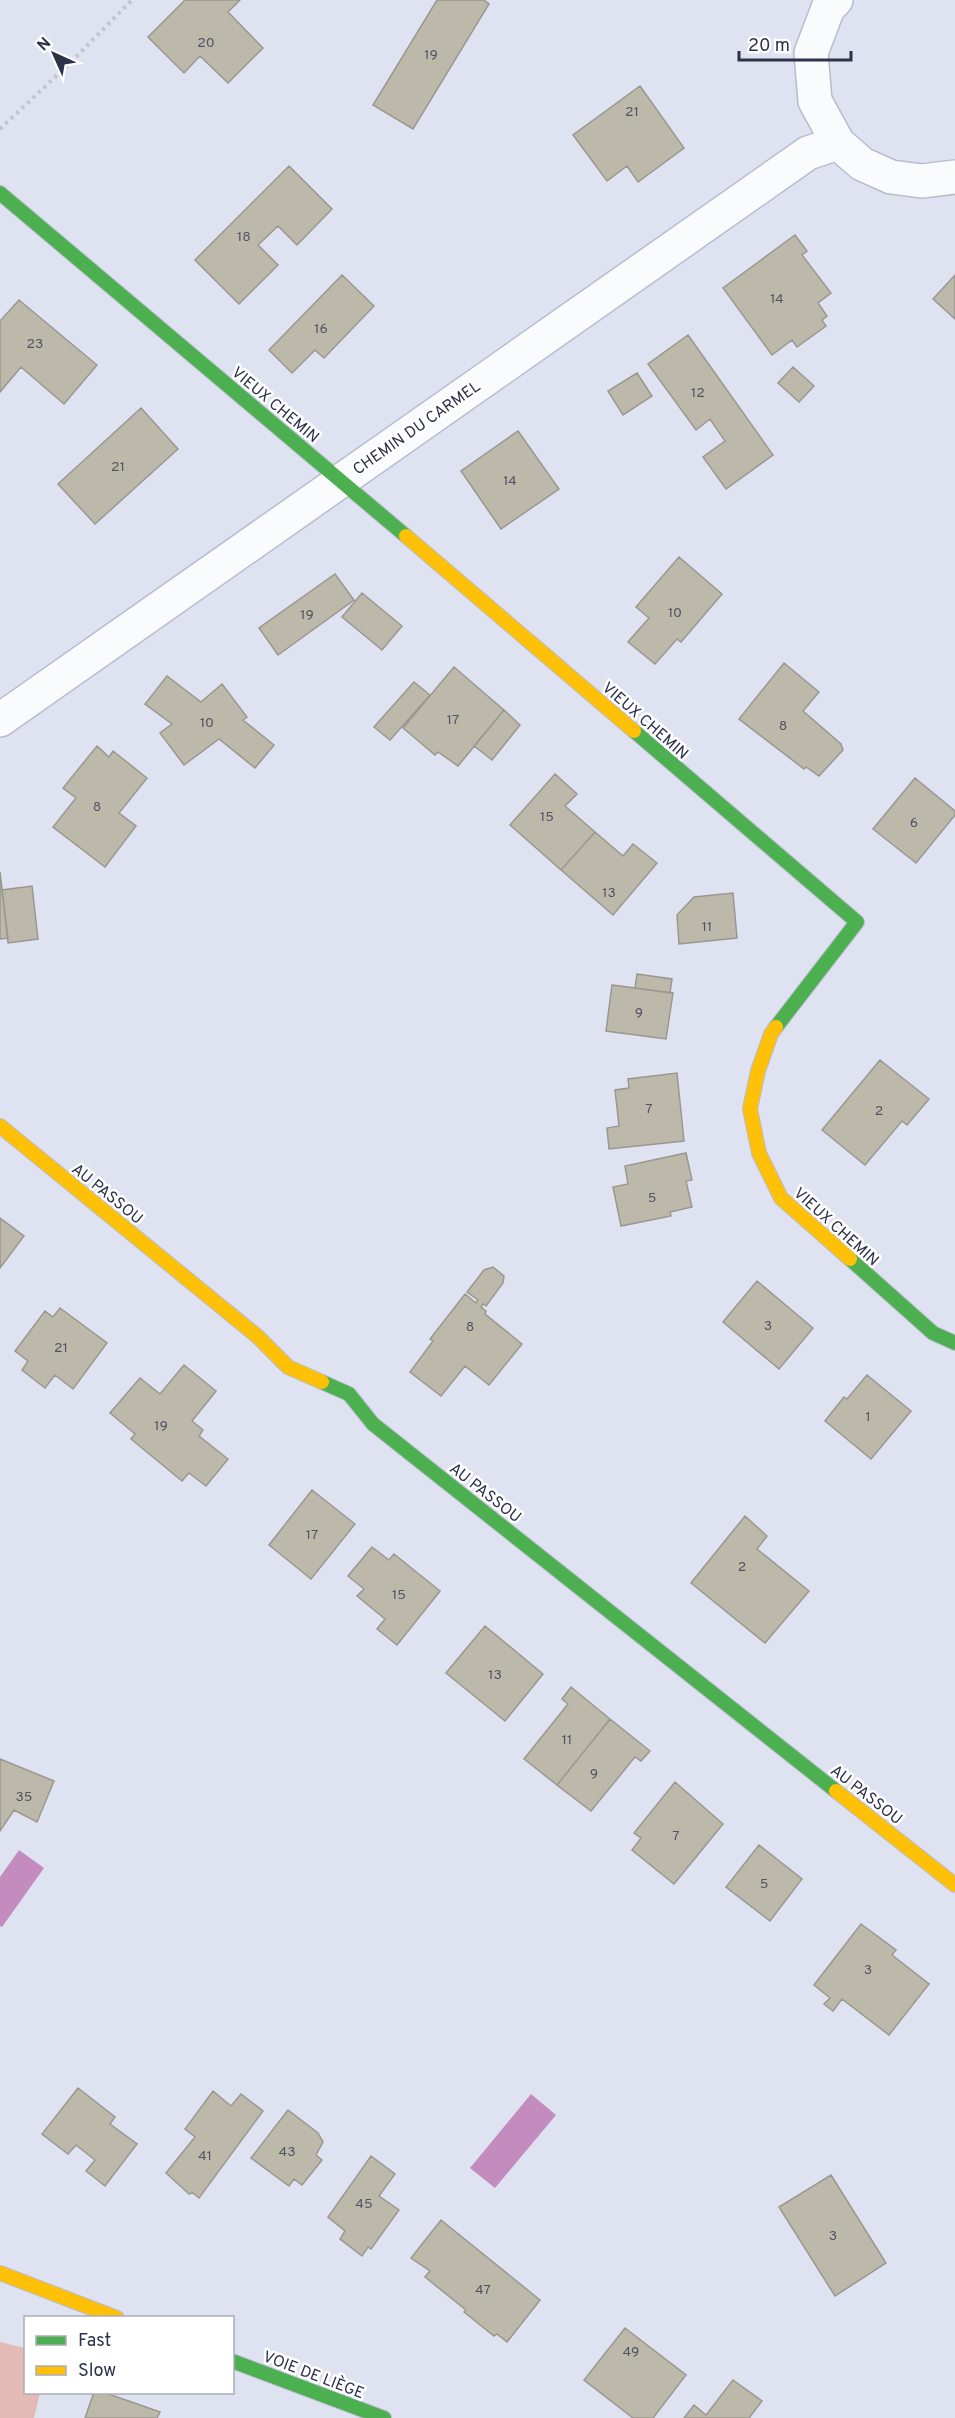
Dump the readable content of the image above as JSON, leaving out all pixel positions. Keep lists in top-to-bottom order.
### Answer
{
  "streets": {
    "street": [
      "VIEUX CHEMIN",
      "CHEMIN DU CARMEL",
      "AU PASSOU",
      "VOIE DE LIÈGE"
    ]
  },
  "crossings": [
    ["VIEUX CHEMIN", "CHEMIN DU CARMEL"]
  ],
  "house_numbers": [
    "20",
    "19",
    "21",
    "18",
    "14",
    "16",
    "23",
    "12",
    "21",
    "14",
    "10",
    "19",
    "17",
    "10",
    "8",
    "8",
    "15",
    "6",
    "13",
    "11",
    "9",
    "7",
    "2",
    "5",
    "3",
    "8",
    "21",
    "1",
    "19",
    "17",
    "2",
    "15",
    "13",
    "11",
    "9",
    "35",
    "7",
    "5",
    "3",
    "43",
    "41",
    "45",
    "3",
    "47",
    "49"
  ],
  "legend": ["Fast", "Slow"],
  "scale_bar": "20 m",
  "north": "top left"
}
